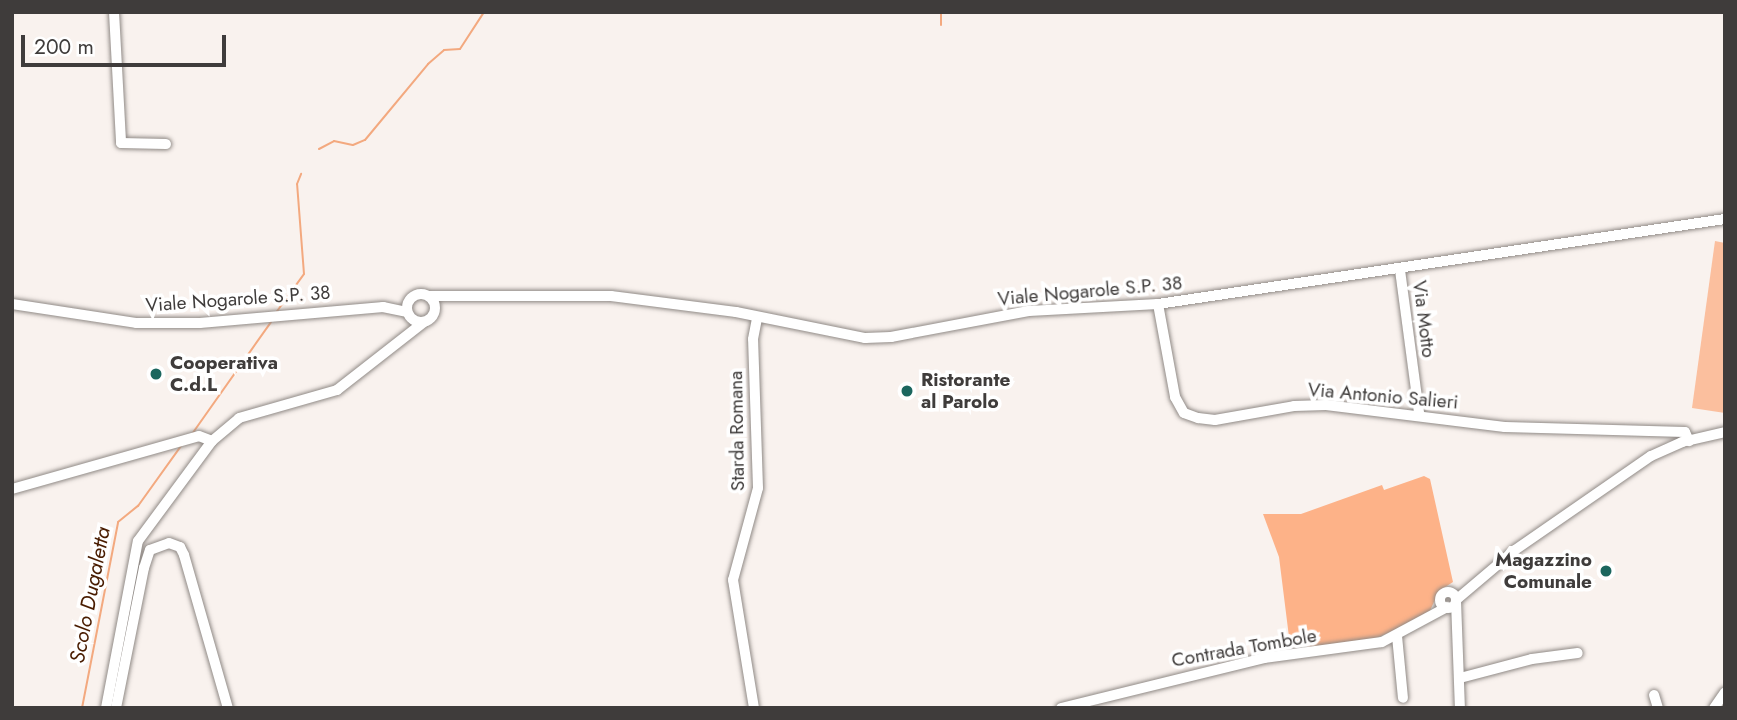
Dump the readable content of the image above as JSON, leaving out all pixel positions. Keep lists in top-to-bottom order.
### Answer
{
  "streets": {
    "street": [
      "Viale Nogarole S.P. 38",
      "Via Motto",
      "Via Antonio Salieri",
      "Starda Romana",
      "Contrada Tombole"
    ]
  },
  "crossings": [
    ["Viale Nogarole S.P. 38", "Via Motto"],
    ["Viale Nogarole S.P. 38", "Via Antonio Salieri"],
    ["Viale Nogarole S.P. 38", "Starda Romana"],
    ["Via Motto", "Via Antonio Salieri"],
    ["Via Antonio Salieri", "Contrada Tombole"]
  ],
  "water": ["Scolo Dugaletta"],
  "places": ["Cooperativa C.d.L", "Ristorante al Parolo", "Magazzino Comunale"],
  "scale_bar": "200 m"
}
